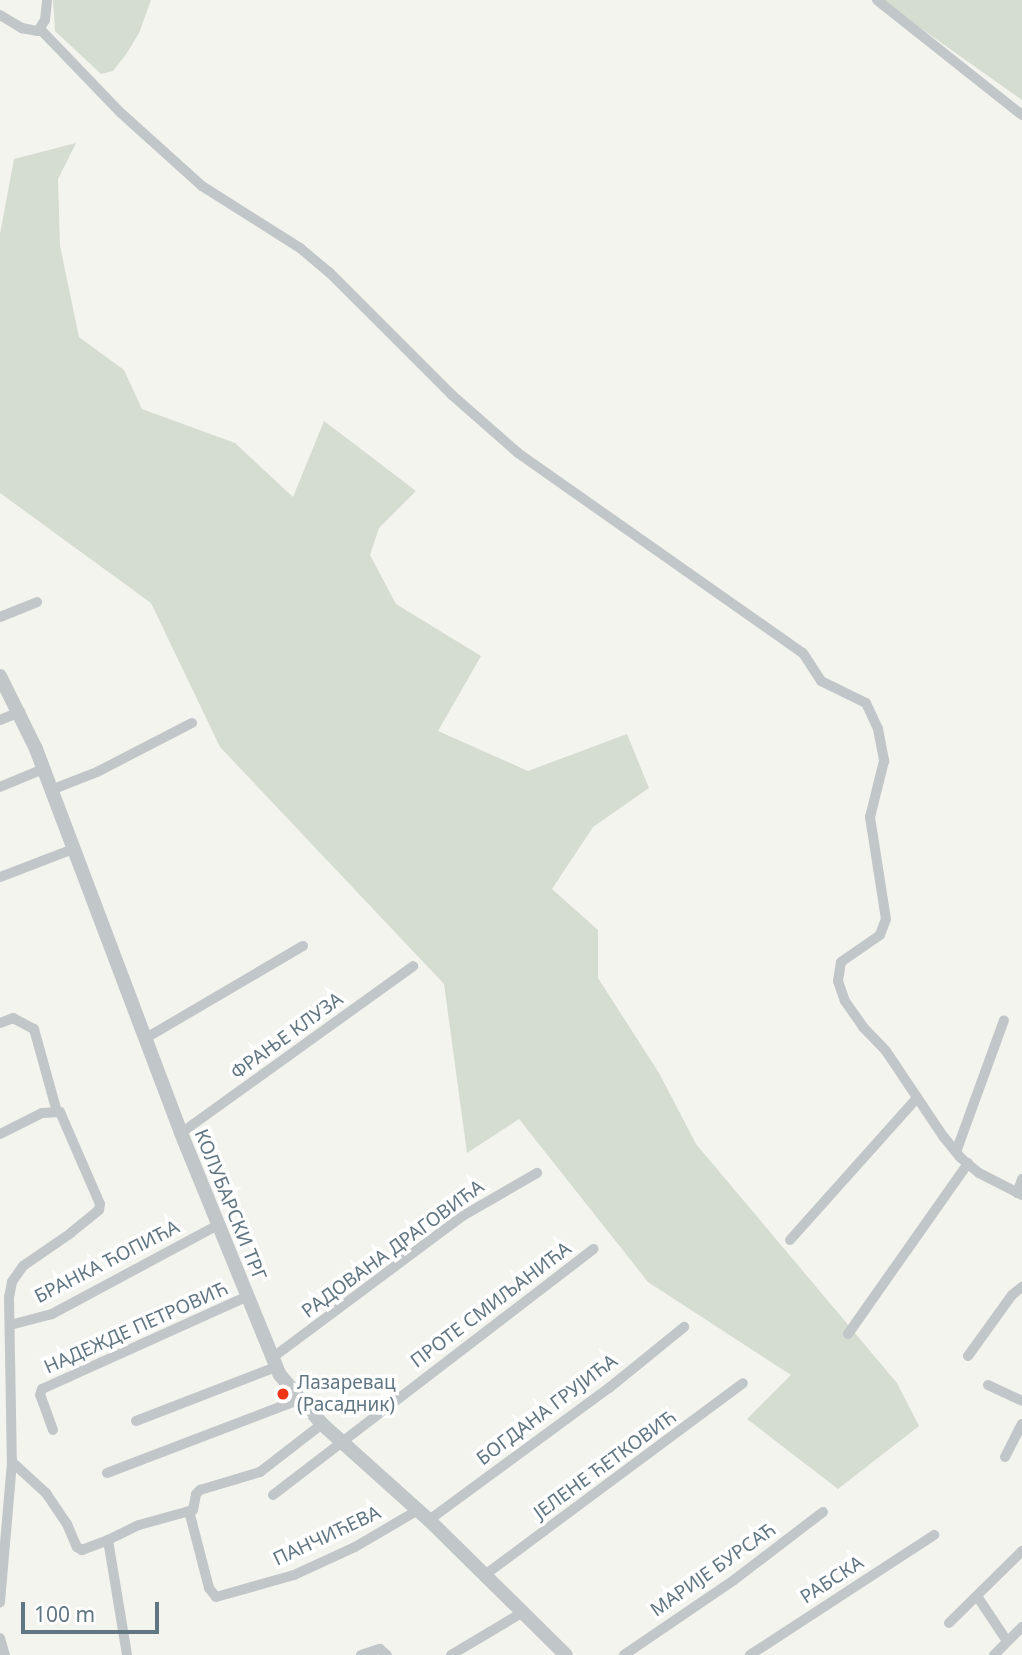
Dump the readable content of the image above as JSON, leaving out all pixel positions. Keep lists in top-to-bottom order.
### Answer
{
  "streets": {
    "street": [
      "ФРАЊЕ КЛУЗА",
      "КОЛУБАРСКИ ТРГ",
      "РАДОВАНА ДРАГОВИЋА",
      "БРАНКА ЋОПИЋА",
      "ПРОТЕ СМИЉАНИЋА",
      "НАДЕЖДЕ ПЕТРОВИЋ",
      "БОГДАНА ГРУЈИЋА",
      "ЈЕЛЕНЕ ЋЕТКОВИЋ",
      "ПАНЧИЋЕВА",
      "МАРИЈЕ БУРСАЋ",
      "РАБСКА"
    ]
  },
  "crossings": [
    ["ФРАЊЕ КЛУЗА", "КОЛУБАРСКИ ТРГ"],
    ["КОЛУБАРСКИ ТРГ", "РАДОВАНА ДРАГОВИЋА"],
    ["КОЛУБАРСКИ ТРГ", "БРАНКА ЋОПИЋА"],
    ["КОЛУБАРСКИ ТРГ", "ПРОТЕ СМИЉАНИЋА"],
    ["КОЛУБАРСКИ ТРГ", "НАДЕЖДЕ ПЕТРОВИЋ"],
    ["КОЛУБАРСКИ ТРГ", "БОГДАНА ГРУЈИЋА"],
    ["КОЛУБАРСКИ ТРГ", "ЈЕЛЕНЕ ЋЕТКОВИЋ"],
    ["КОЛУБАРСКИ ТРГ", "ПАНЧИЋЕВА"],
    ["БОГДАНА ГРУЈИЋА", "ПАНЧИЋЕВА"]
  ],
  "places": ["Лазаревац (Расадник)"],
  "scale_bar": "100 m"
}
